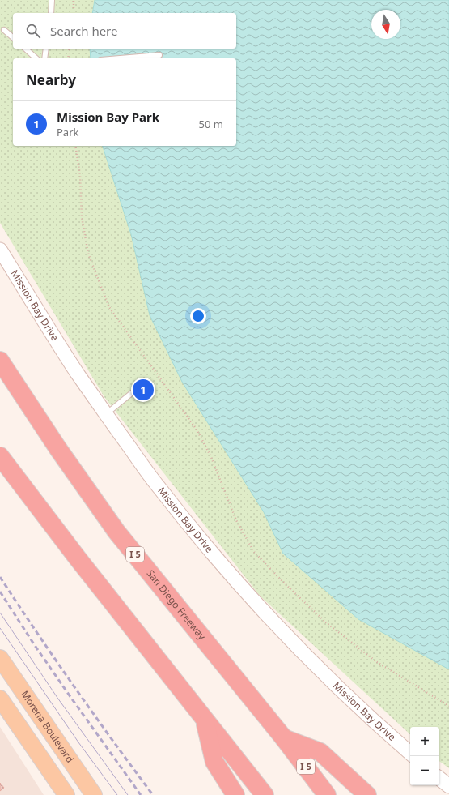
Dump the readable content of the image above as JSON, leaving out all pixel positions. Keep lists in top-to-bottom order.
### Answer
{
  "streets": {
    "highway": ["I 5", "San Diego Freeway"],
    "main road": ["Mission Bay Drive", "Morena Boulevard"]
  },
  "north": "bottom",
  "page": {
    "search": "Search here",
    "heading": "Nearby",
    "list": [
      {
        "mark": "1",
        "name": "Mission Bay Park",
        "note": "Park",
        "value": "50 m"
      }
    ],
    "pins": "1",
    "map_buttons": ["+", "−"]
  }
}
